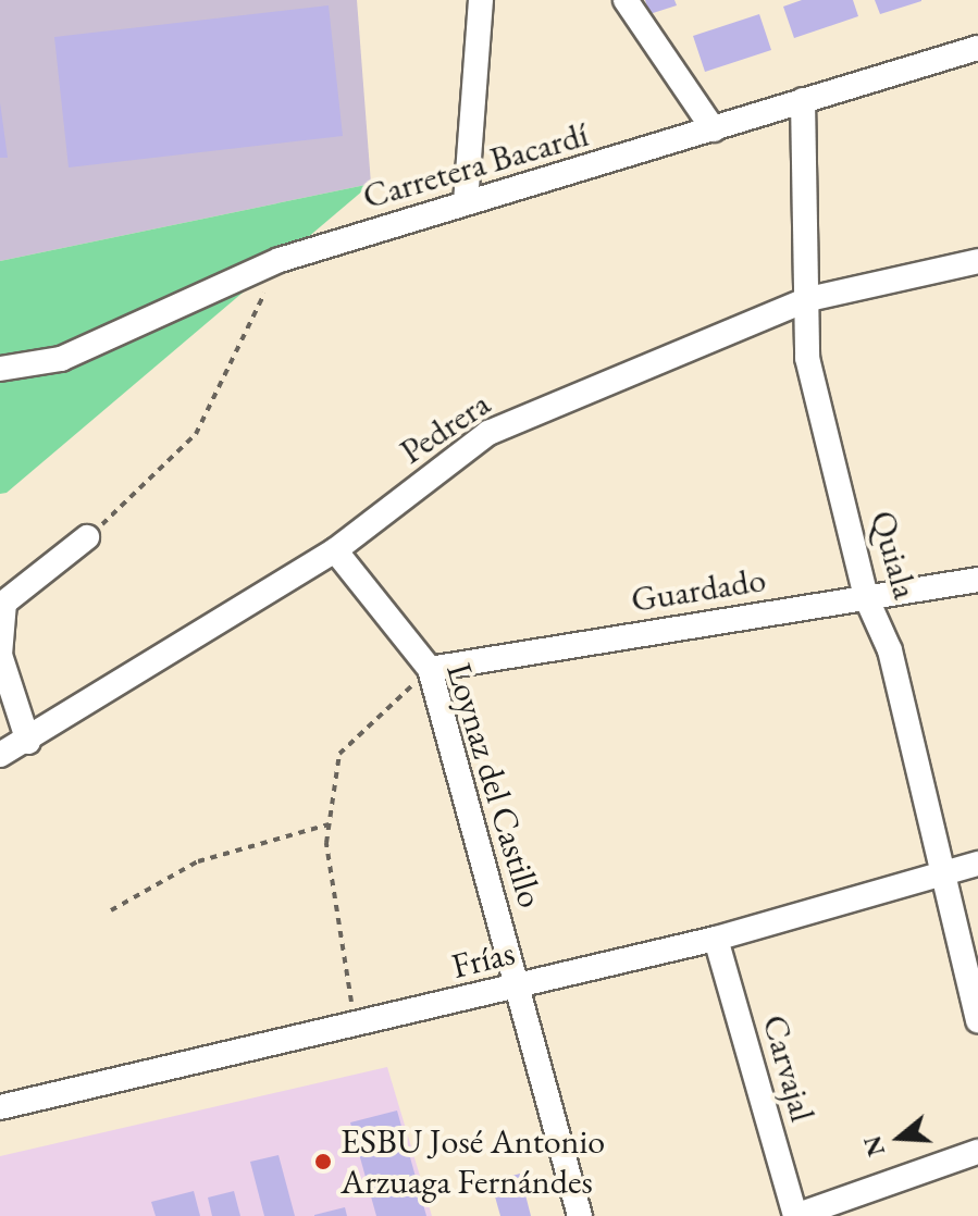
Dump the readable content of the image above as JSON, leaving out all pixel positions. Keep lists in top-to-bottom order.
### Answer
{
  "streets": {
    "street": [
      "Carretera Bacardí",
      "Pedrera",
      "Quiala",
      "Guardado",
      "Loynaz del Castillo",
      "Frías",
      "Carvajal"
    ]
  },
  "crossings": [
    ["Carretera Bacardí", "Quiala"],
    ["Pedrera", "Quiala"],
    ["Pedrera", "Loynaz del Castillo"],
    ["Quiala", "Guardado"],
    ["Quiala", "Frías"],
    ["Guardado", "Loynaz del Castillo"],
    ["Loynaz del Castillo", "Frías"],
    ["Frías", "Carvajal"]
  ],
  "places": ["ESBU José Antonio Arzuaga Fernándes"],
  "north": "left"
}
